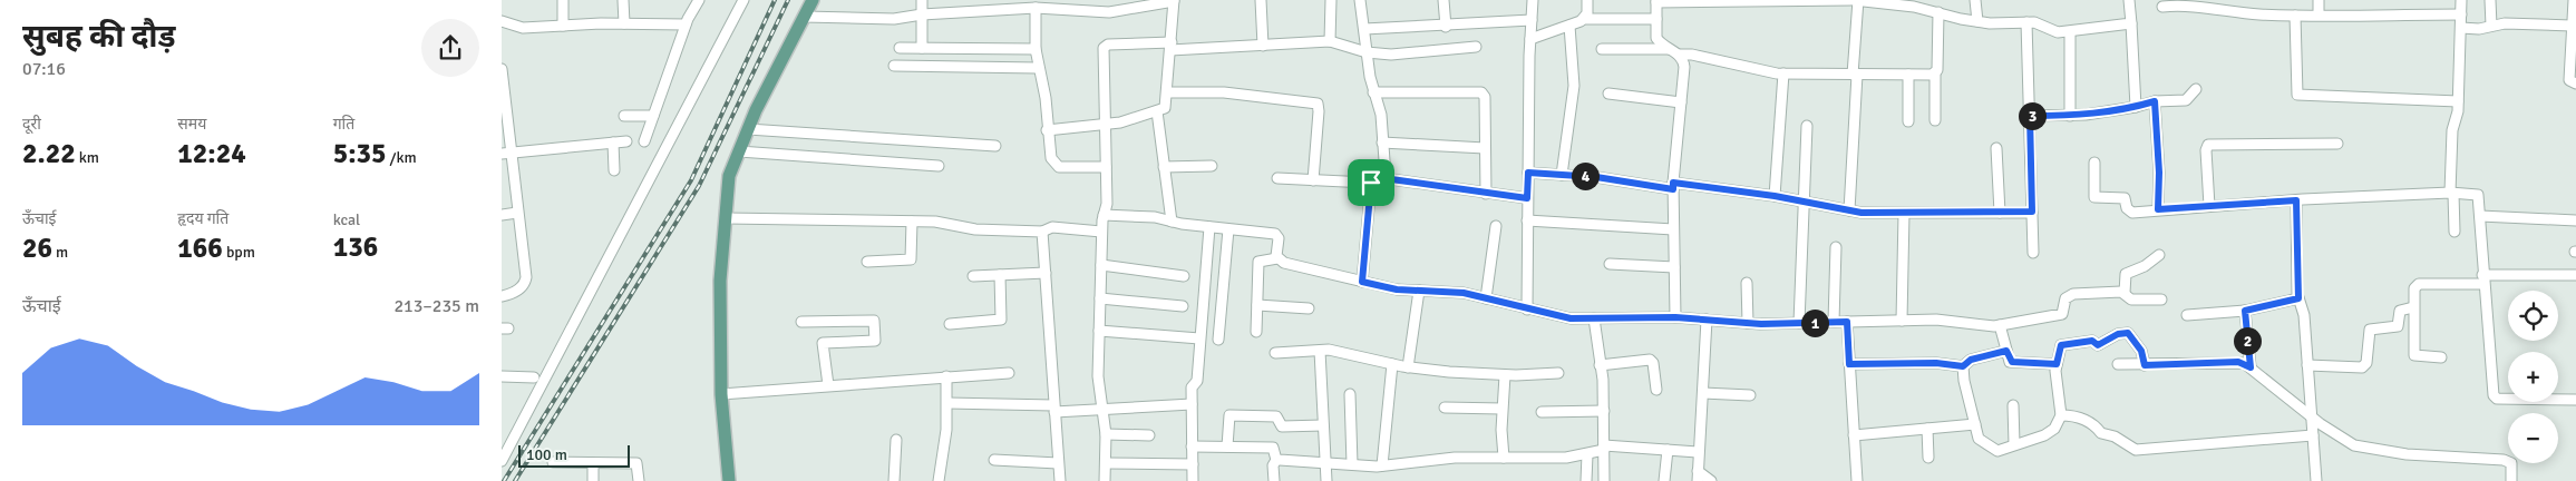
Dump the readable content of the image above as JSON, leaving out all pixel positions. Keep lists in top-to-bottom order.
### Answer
{
  "scale_bar": "100 m",
  "page": {
    "heading": ["सुबह की दौड़", "07:16"],
    "stats": [
      ["दूरी", "2.22 km"],
      ["समय", "12:24"],
      ["गति", "5:35 /km"],
      ["ऊँचाई", "26 m"],
      ["हृदय गति", "166 bpm"],
      ["kcal", "136"]
    ],
    "pins": [
      "3",
      "4",
      "1",
      "2"
    ],
    "chart": ["ऊँचाई", "213–235 m"],
    "map_buttons": ["+", "−"],
    "scale": "100 m"
  }
}
